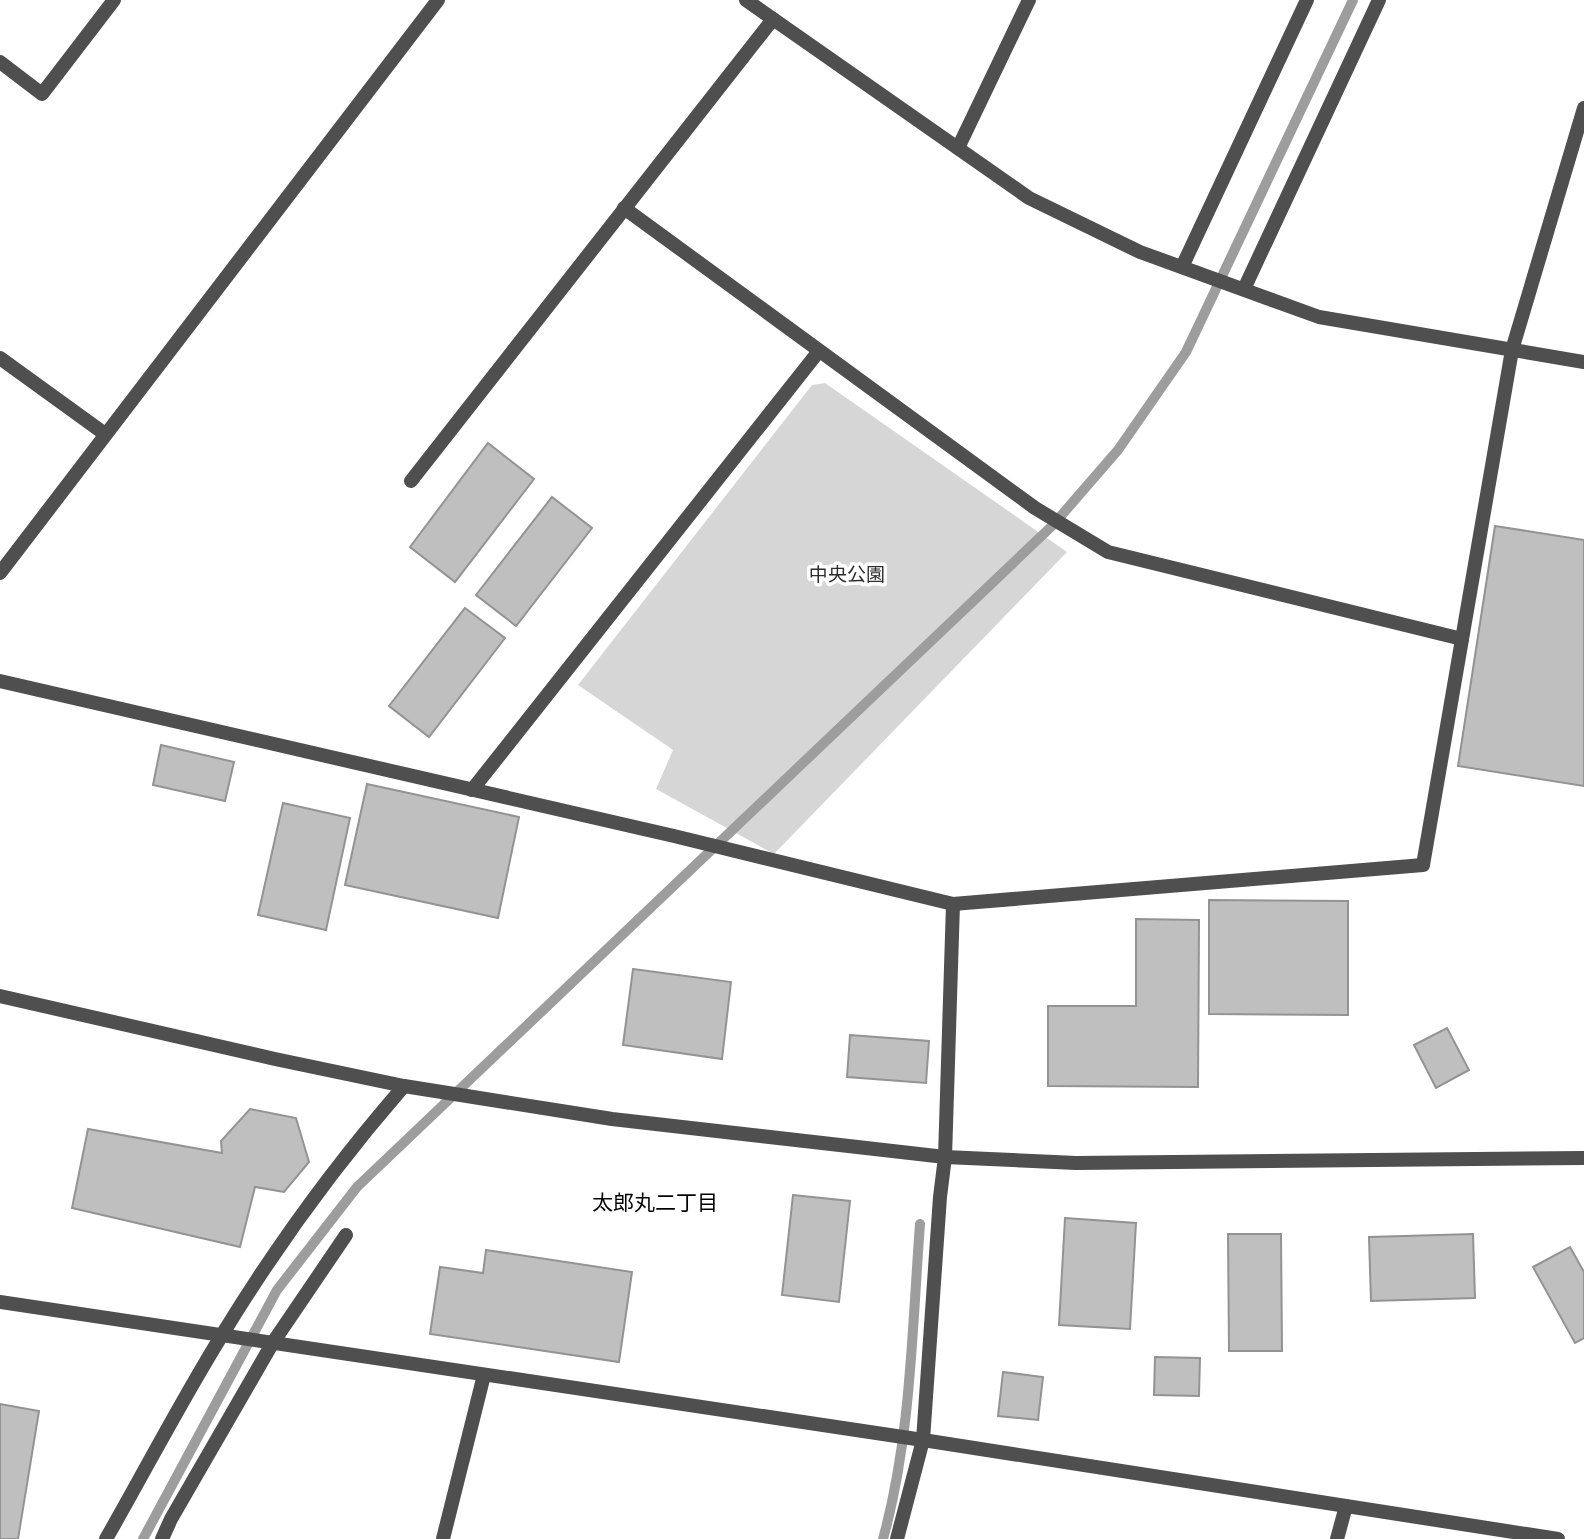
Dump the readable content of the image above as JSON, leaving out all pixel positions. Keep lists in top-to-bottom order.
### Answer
{
  "districts": ["太郎丸二丁目"],
  "parks": ["中央公園"]
}
